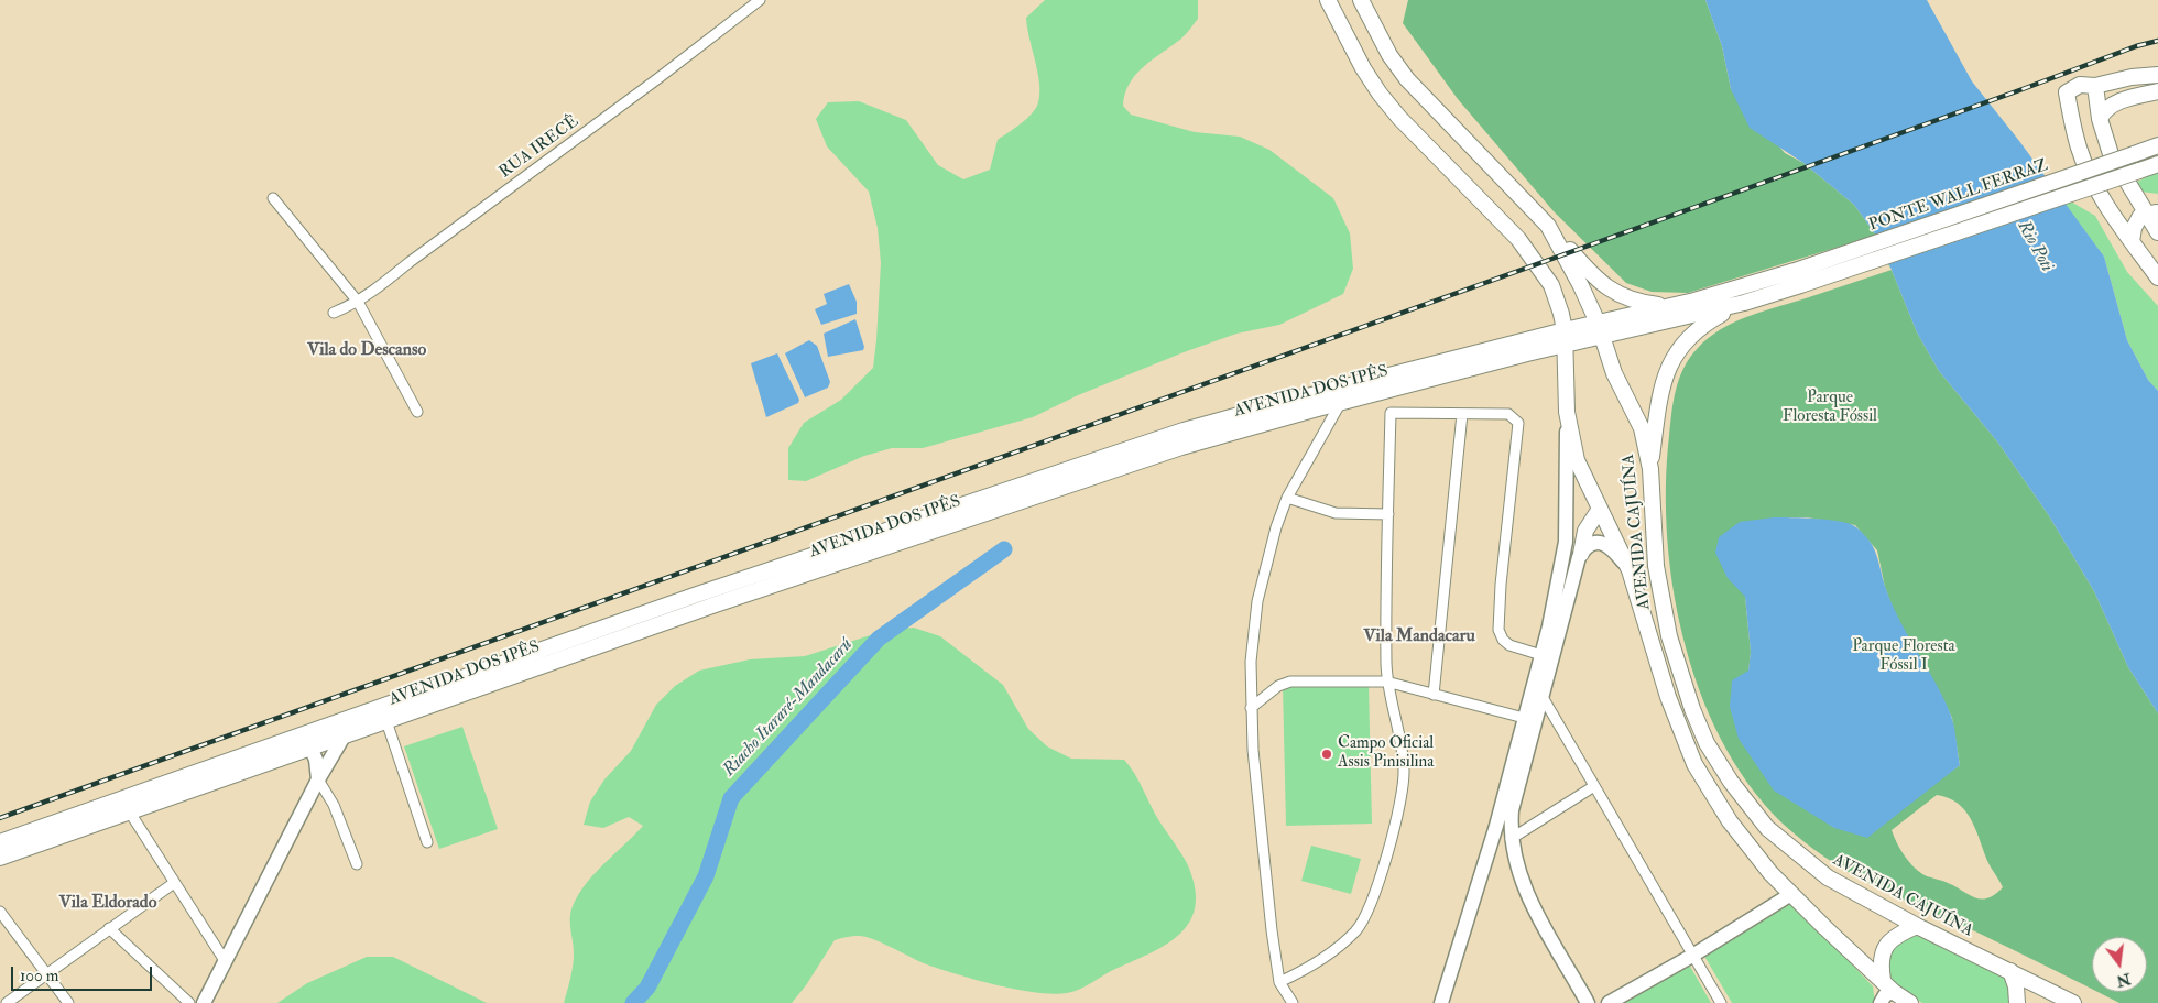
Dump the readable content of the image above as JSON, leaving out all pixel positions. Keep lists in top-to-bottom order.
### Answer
{
  "streets": {
    "main road": ["PONTE WALL FERRAZ", "AVENIDA DOS IPÊS", "AVENIDA CAJUÍNA"],
    "street": ["RUA IRECÊ"]
  },
  "crossings": [
    ["PONTE WALL FERRAZ", "AVENIDA DOS IPÊS"],
    ["AVENIDA DOS IPÊS", "AVENIDA CAJUÍNA"]
  ],
  "districts": ["Vila do Descanso", "Vila Mandacaru", "Vila Eldorado"],
  "water": ["Rio Poti", "Riacho Itararé-Mandacarú"],
  "parks": ["Parque Floresta Fóssil", "Parque Floresta Fóssil I"],
  "places": ["Campo Oficial Assis Pinisilina"],
  "scale_bar": "100 m",
  "north": "bottom"
}
